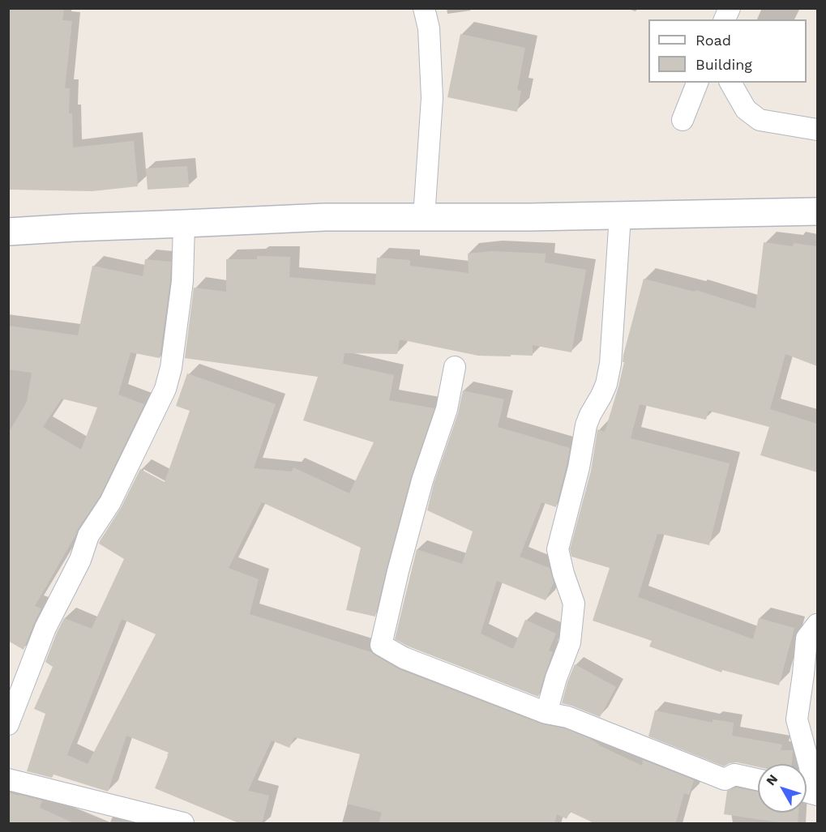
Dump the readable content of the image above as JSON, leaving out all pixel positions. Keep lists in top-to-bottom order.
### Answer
{
  "legend": ["Road", "Building"],
  "north": "top left"
}
